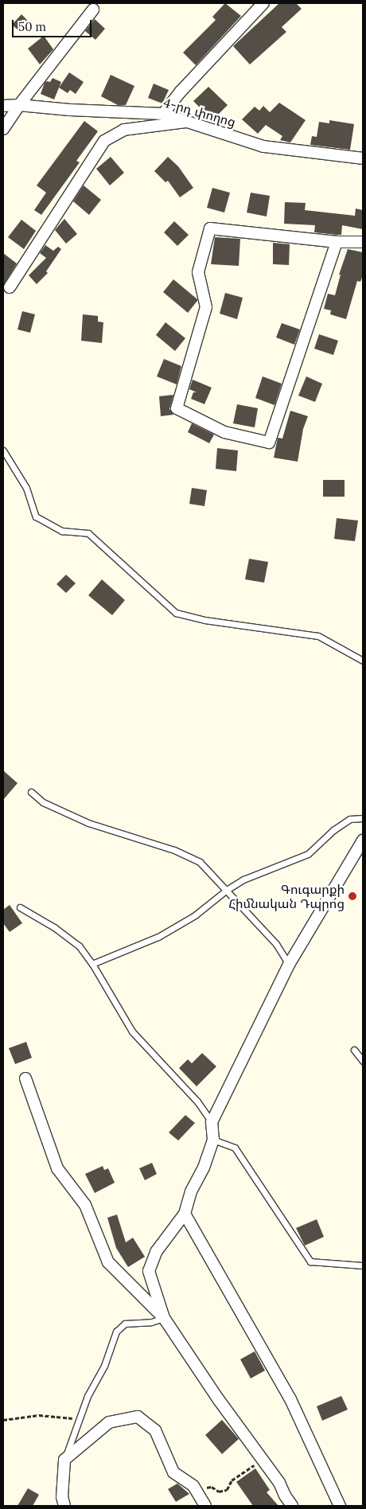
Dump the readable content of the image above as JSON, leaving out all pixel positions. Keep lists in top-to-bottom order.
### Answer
{
  "streets": {
    "street": ["4-րդ փողոց"]
  },
  "places": ["Գուգարքի Հիմնական Դպրոց"],
  "scale_bar": "50 m"
}
